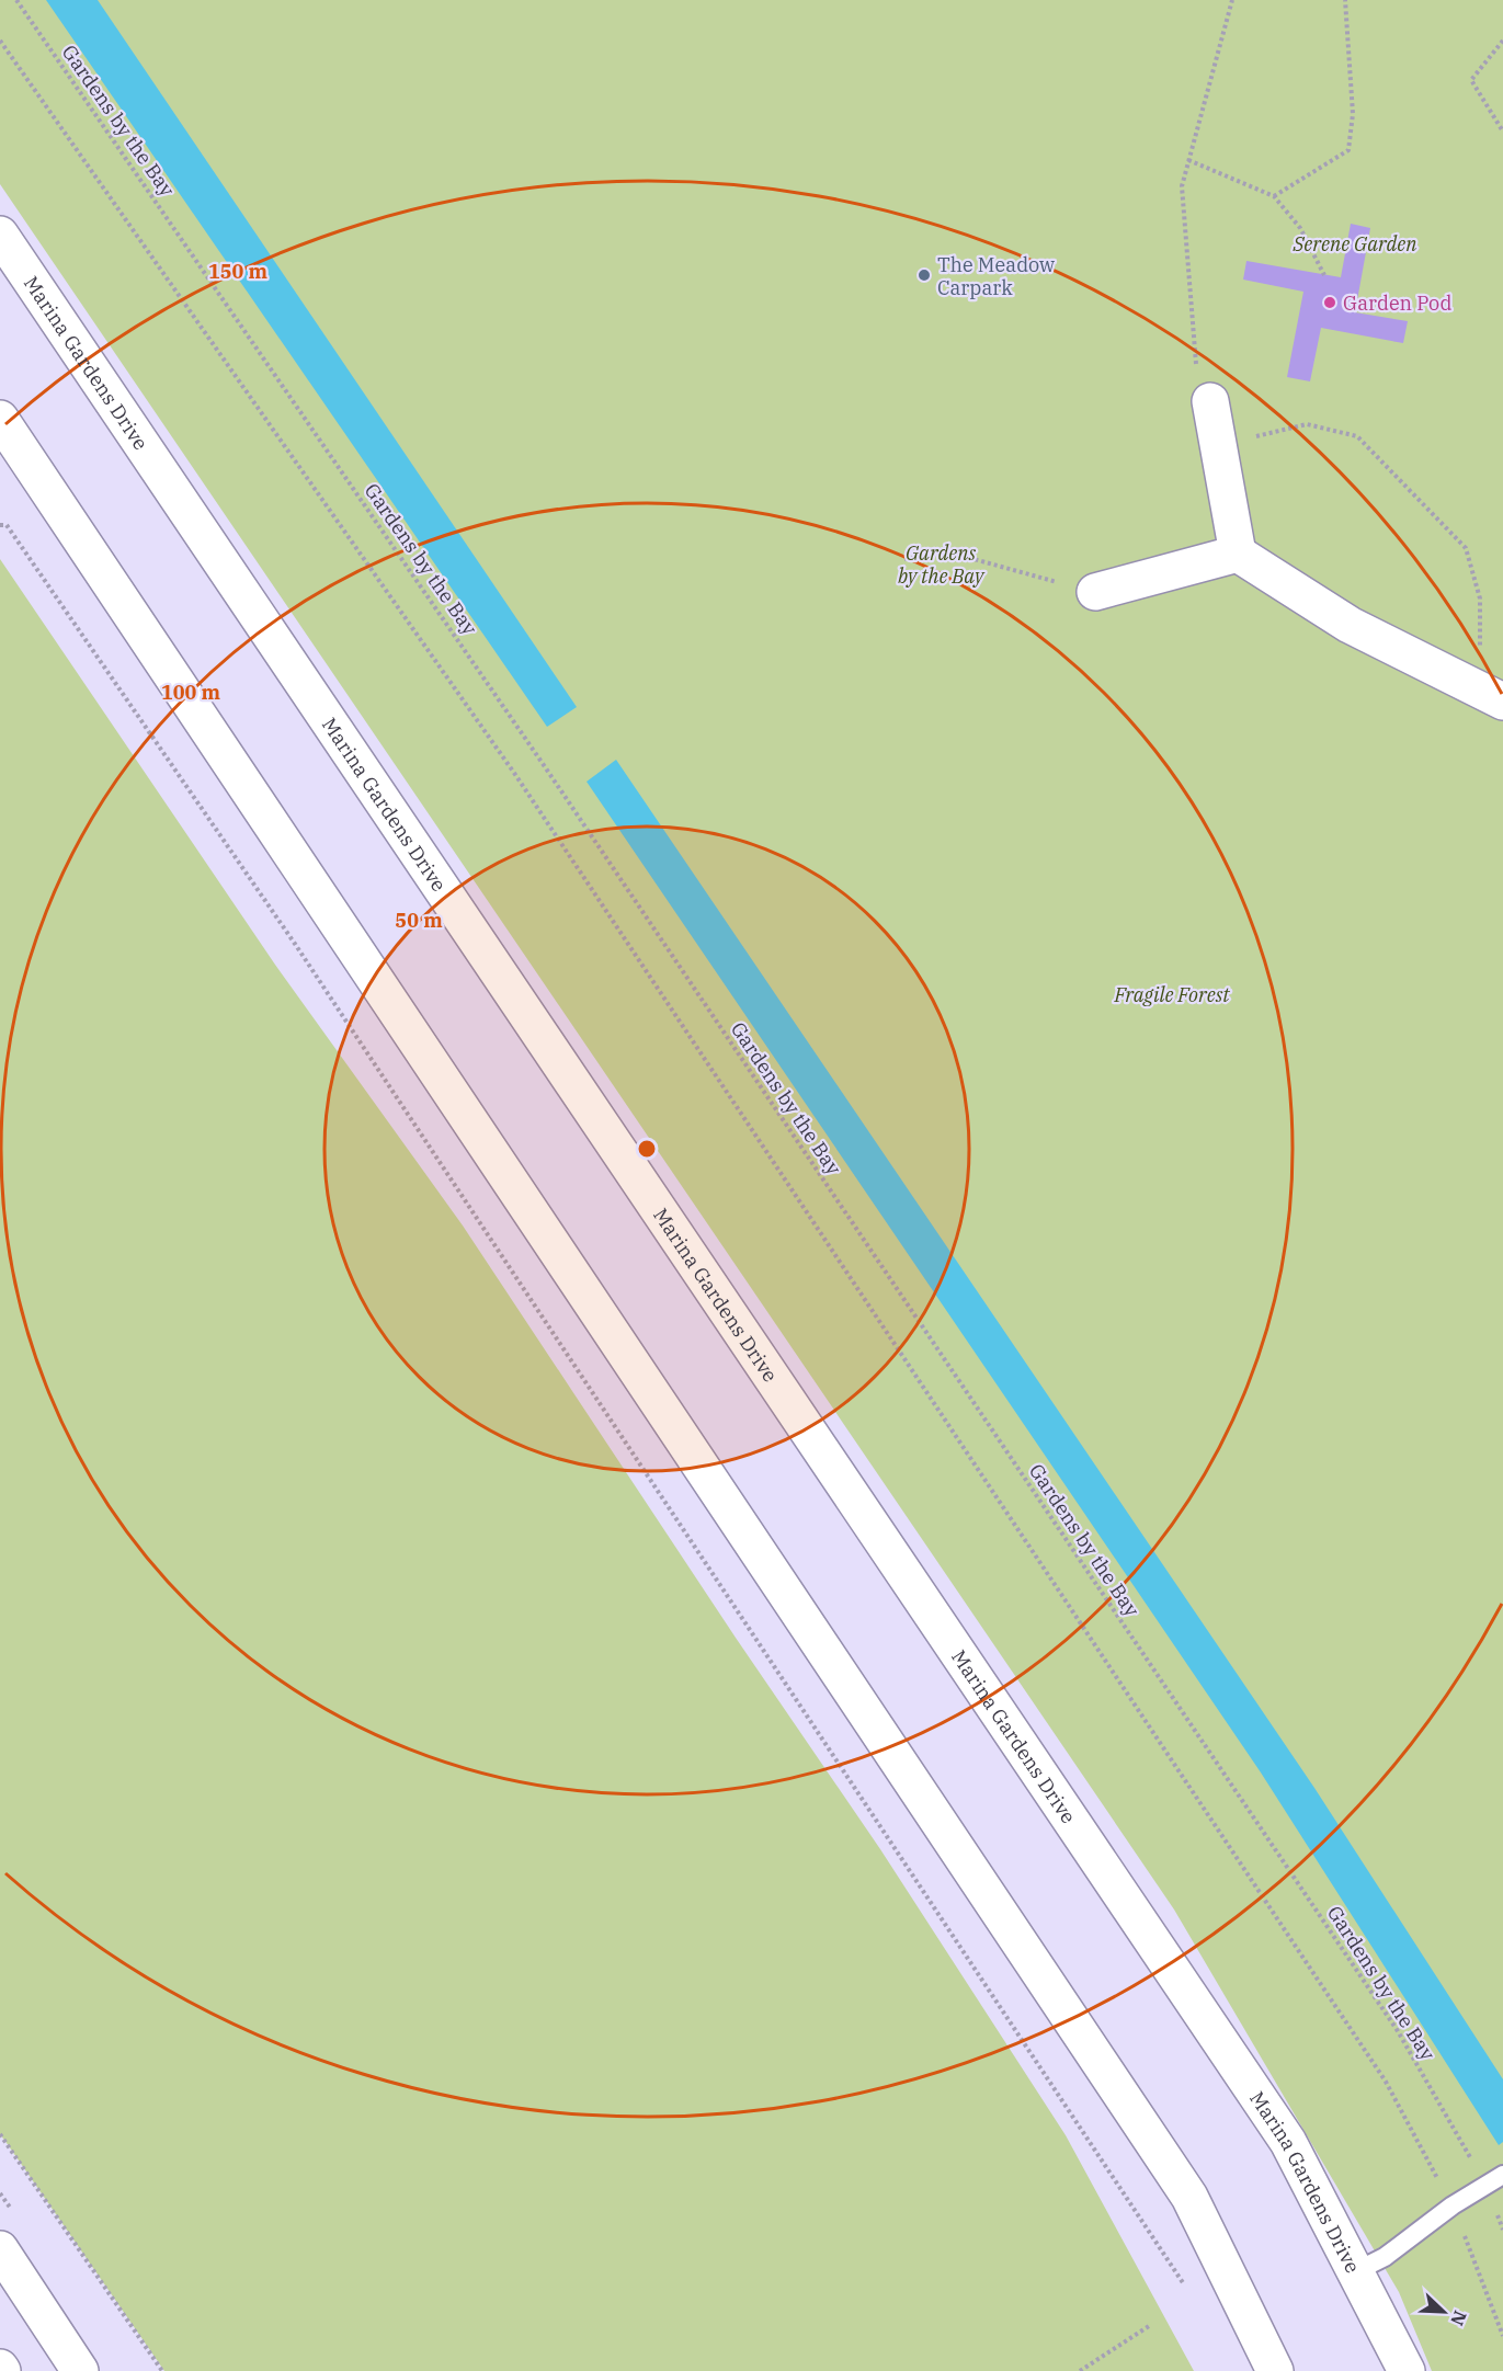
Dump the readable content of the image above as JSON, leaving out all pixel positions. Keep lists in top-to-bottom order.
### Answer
{
  "streets": {
    "main road": ["Marina Gardens Drive"],
    "path": ["Gardens by the Bay"]
  },
  "parks": ["Serene Garden", "Gardens by the Bay", "Fragile Forest"],
  "places": ["The Meadow Carpark", "Garden Pod"],
  "north": "bottom right",
  "rings": ["150 m", "100 m", "50 m"]
}
